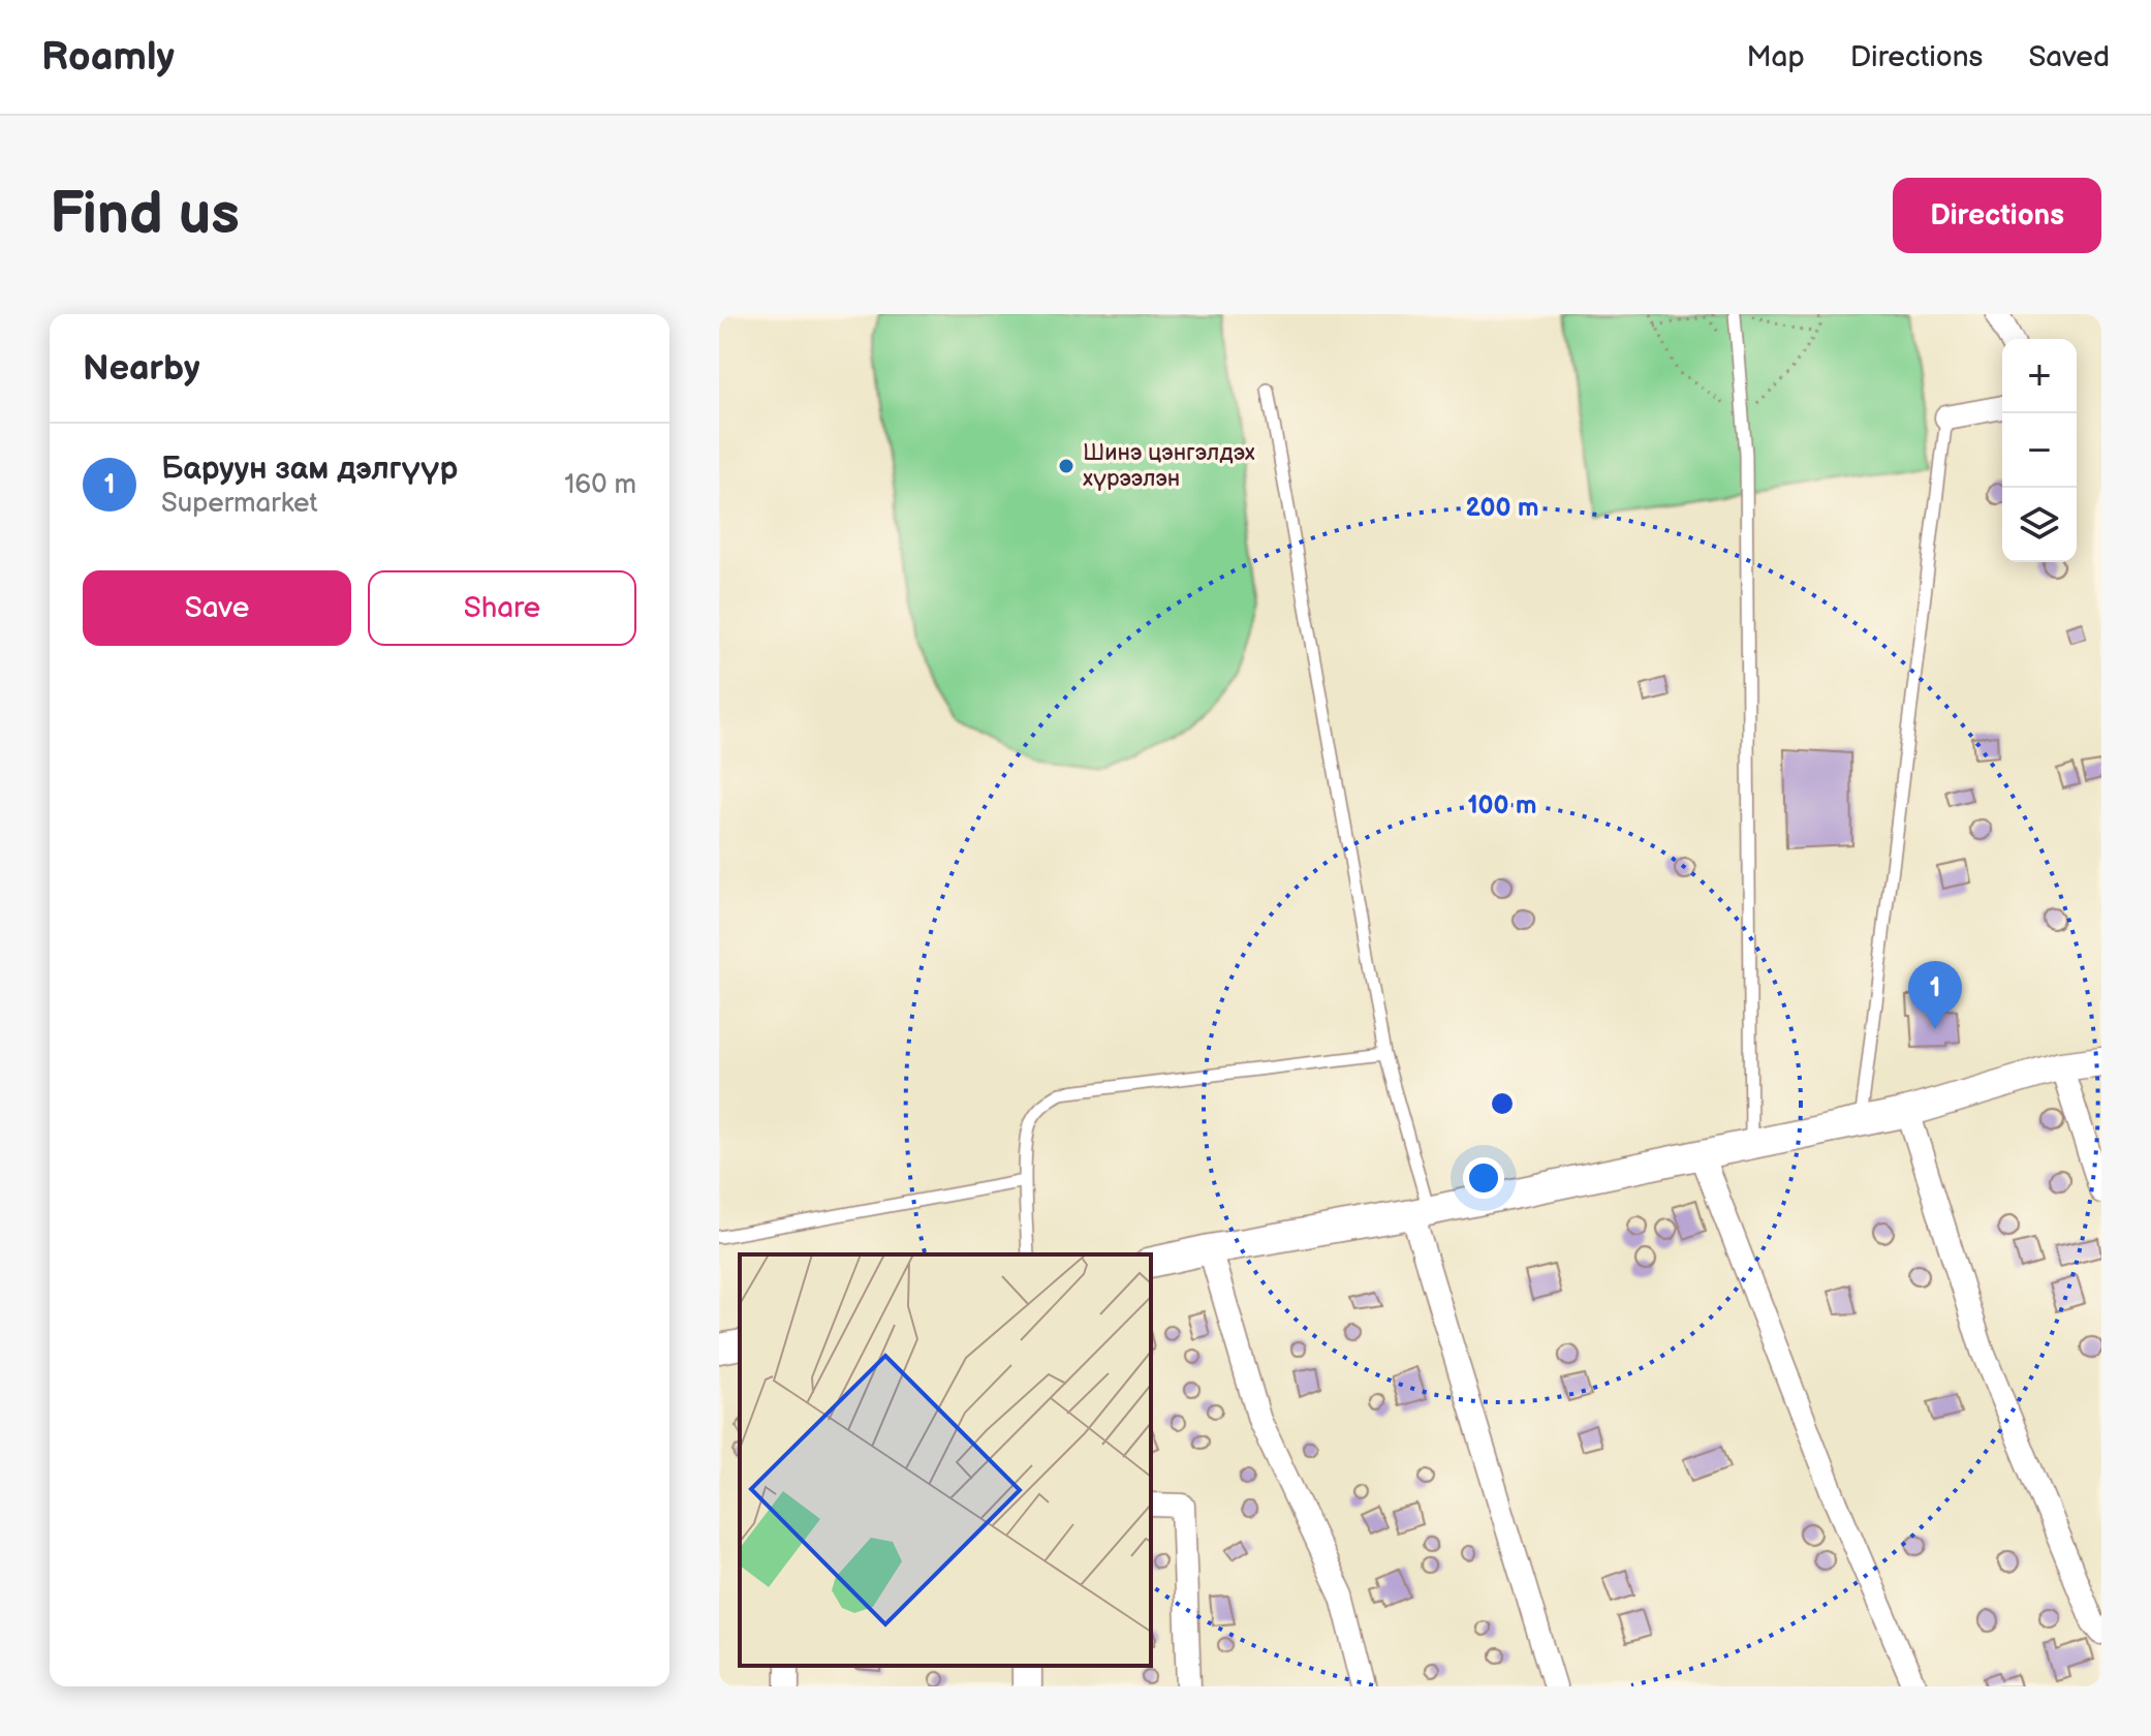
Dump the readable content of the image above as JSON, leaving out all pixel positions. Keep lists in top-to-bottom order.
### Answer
{
  "places": ["Шинэ цэнгэлдэх хүрээлэн"],
  "page": {
    "header": "Roamly",
    "nav": ["Map", "Directions", "Saved"],
    "buttons": [
      "Directions",
      ["Save", "Share"]
    ],
    "title": "Find us",
    "heading": "Nearby",
    "map_buttons": ["+", "−"],
    "list": [
      {
        "mark": "1",
        "name": "Баруун зам дэлгүүр",
        "note": "Supermarket",
        "value": "160 m"
      }
    ],
    "pins": "1"
  },
  "rings": ["200 m", "100 m"]
}
